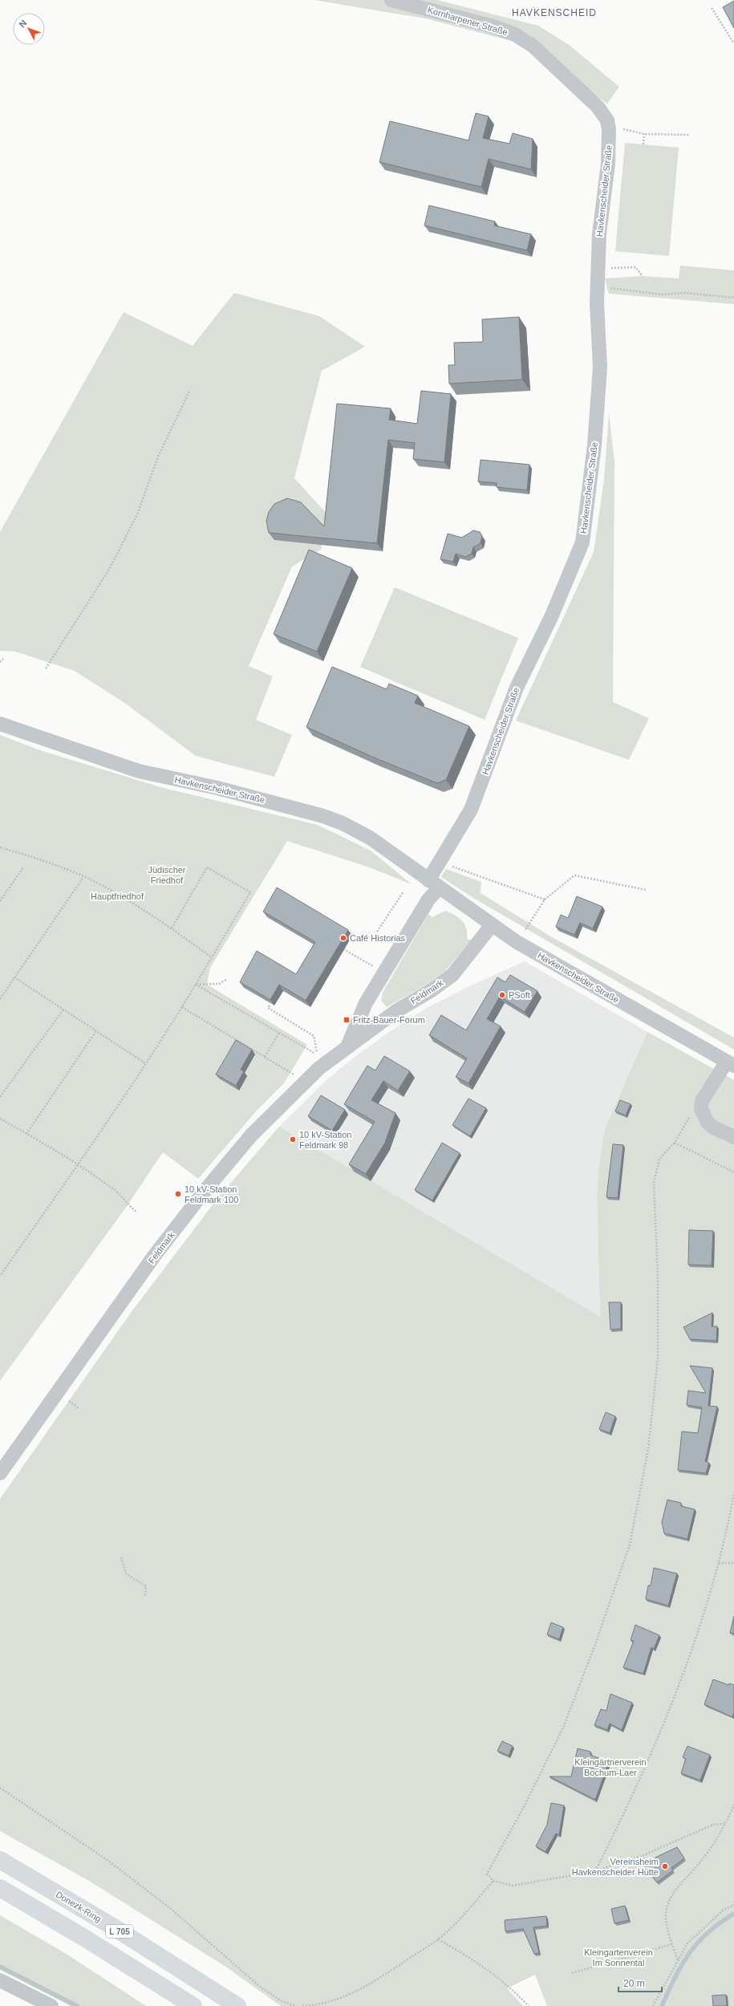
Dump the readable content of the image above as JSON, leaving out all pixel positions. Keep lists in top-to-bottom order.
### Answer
{
  "streets": {
    "highway": ["Donezk-Ring", "L 705"],
    "street": ["Kornharpener Straße", "Havkenscheider Straße", "Feldmark"]
  },
  "crossings": [
    ["Kornharpener Straße", "Havkenscheider Straße"],
    ["Havkenscheider Straße", "Feldmark"]
  ],
  "districts": ["HAVKENSCHEID"],
  "parks": [
    "Jüdischer Friedhof",
    "Hauptfriedhof",
    "Kleingärtnerverein Bochum-Laer",
    "Kleingartenverein Im Sonnental"
  ],
  "places": {
    "other": [
      "Café Historias",
      "PSoft",
      "10 kV-Station Feldmark 98",
      "10 kV-Station Feldmark 100",
      "Vereinsheim Havkenscheider Hütte"
    ],
    "transit": ["Fritz-Bauer-Forum"]
  },
  "scale_bar": "20 m",
  "north": "top left"
}
